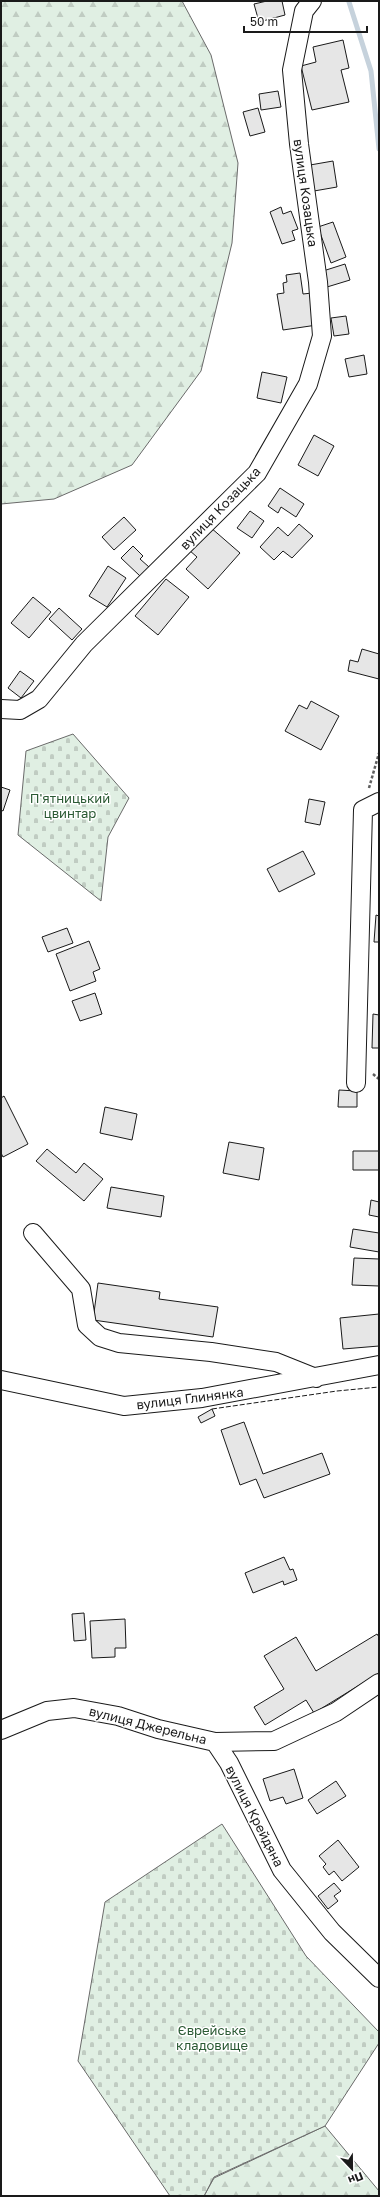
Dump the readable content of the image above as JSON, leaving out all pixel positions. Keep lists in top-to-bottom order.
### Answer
{
  "streets": {
    "street": [
      "вулиця Козацька",
      "вулиця Глинянка",
      "вулиця Джерельна",
      "вулиця Крейдяна"
    ]
  },
  "crossings": [
    ["вулиця Джерельна", "вулиця Крейдяна"]
  ],
  "parks": ["П'ятницький цвинтар", "Єврейське кладовище"],
  "scale_bar": "50 m",
  "north": "bottom"
}
